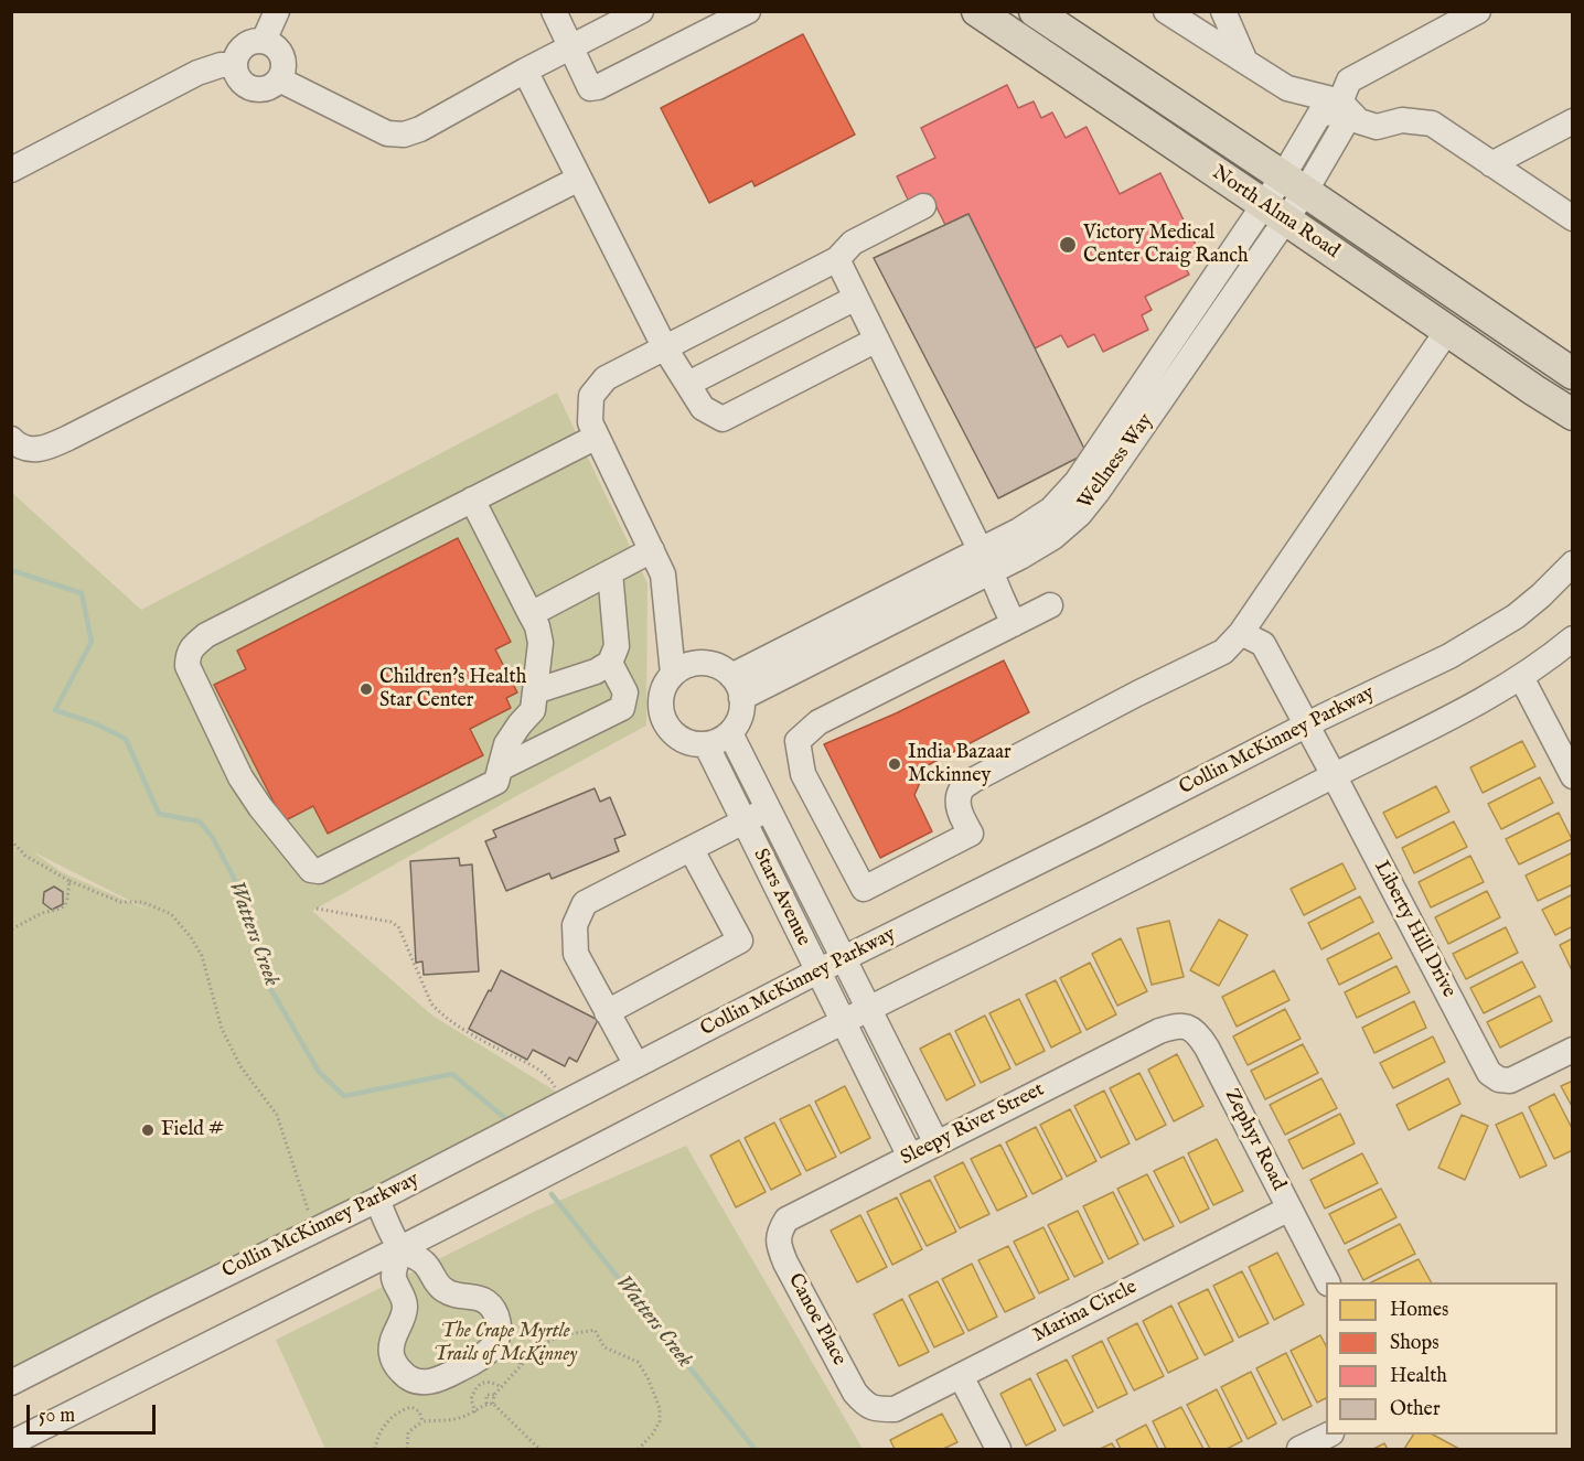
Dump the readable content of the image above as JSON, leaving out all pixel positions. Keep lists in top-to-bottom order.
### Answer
{
  "streets": {
    "main road": ["North Alma Road"],
    "street": [
      "Wellness Way",
      "Collin McKinney Parkway",
      "Stars Avenue",
      "Liberty Hill Drive",
      "Sleepy River Street",
      "Zephyr Road",
      "Marina Circle",
      "Canoe Place"
    ]
  },
  "crossings": [
    ["North Alma Road", "Wellness Way"],
    ["Wellness Way", "Stars Avenue"],
    ["Collin McKinney Parkway", "Stars Avenue"],
    ["Collin McKinney Parkway", "Liberty Hill Drive"],
    ["Stars Avenue", "Sleepy River Street"],
    ["Sleepy River Street", "Zephyr Road"],
    ["Sleepy River Street", "Canoe Place"],
    ["Zephyr Road", "Marina Circle"],
    ["Marina Circle", "Canoe Place"]
  ],
  "water": ["Watters Creek"],
  "parks": ["The Crape Myrtle Trails of McKinney"],
  "places": [
    "Victory Medical Center Craig Ranch",
    "Children's Health Star Center",
    "India Bazaar Mckinney",
    "Field #"
  ],
  "legend": [
    "Homes",
    "Shops",
    "Health",
    "Other"
  ],
  "scale_bar": "50 m"
}
